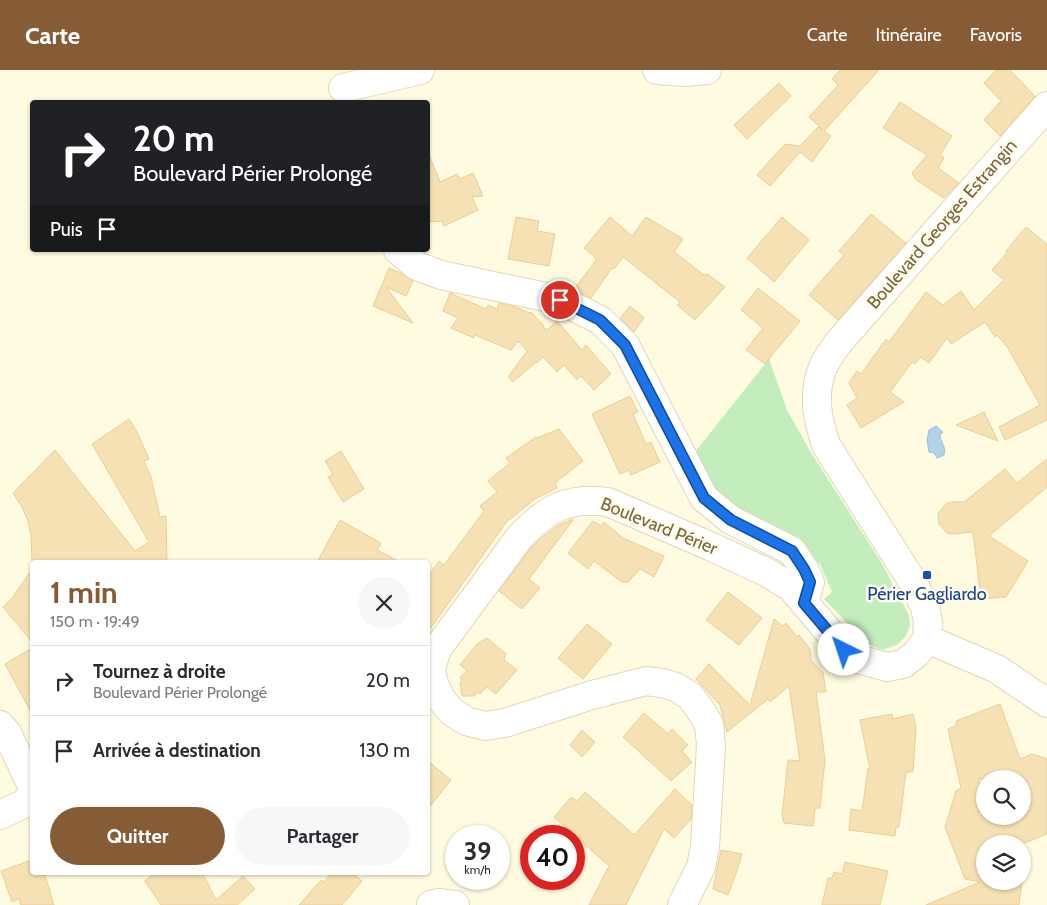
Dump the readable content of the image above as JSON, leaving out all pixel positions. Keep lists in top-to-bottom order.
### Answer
{
  "streets": {
    "street": ["Boulevard Georges Estrangin", "Boulevard Périer"]
  },
  "crossings": [
    ["Boulevard Georges Estrangin", "Boulevard Périer"]
  ],
  "places": {
    "transit": ["Périer Gagliardo"]
  },
  "page": {
    "header": "Carte",
    "nav": ["Carte", "Itinéraire", "Favoris"],
    "turn": ["20 m", "Boulevard Périer Prolongé"],
    "then": "Puis",
    "heading": ["1 min", "150 m · 19:49"],
    "list": [
      {
        "name": "Tournez à droite",
        "note": "Boulevard Périer Prolongé",
        "value": "20 m"
      },
      {
        "name": "Arrivée à destination",
        "value": "130 m"
      }
    ],
    "buttons": ["Quitter", "Partager"],
    "speed": "39 km/h",
    "limit": "40"
  }
}
